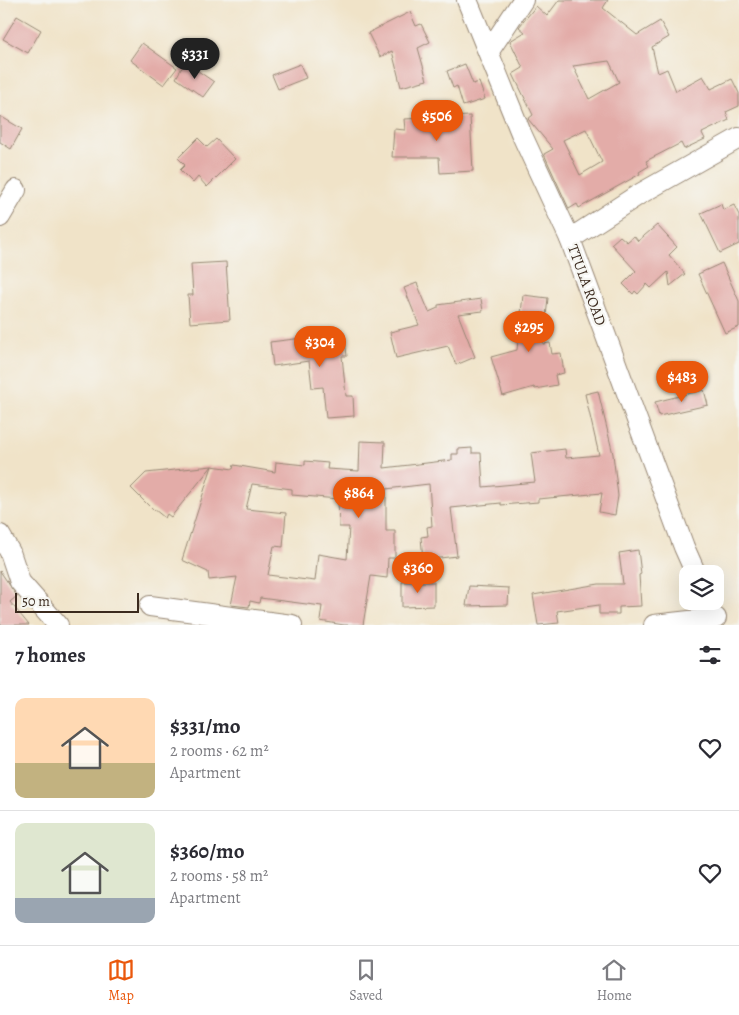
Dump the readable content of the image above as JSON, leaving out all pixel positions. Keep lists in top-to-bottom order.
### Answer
{
  "streets": {
    "street": ["TTULA ROAD"]
  },
  "scale_bar": "50 m",
  "page": {
    "price": [
      "$331",
      "$506",
      "$295",
      "$304",
      "$483",
      "$864",
      "$360"
    ],
    "scale": "50 m",
    "heading": "7 homes",
    "list": [
      {
        "name": "$331/mo",
        "note": "2 rooms · 62 m² · Apartment"
      },
      {
        "name": "$360/mo",
        "note": "2 rooms · 58 m² · Apartment"
      }
    ],
    "tabs": ["Map", "Saved", "Home"]
  }
}
